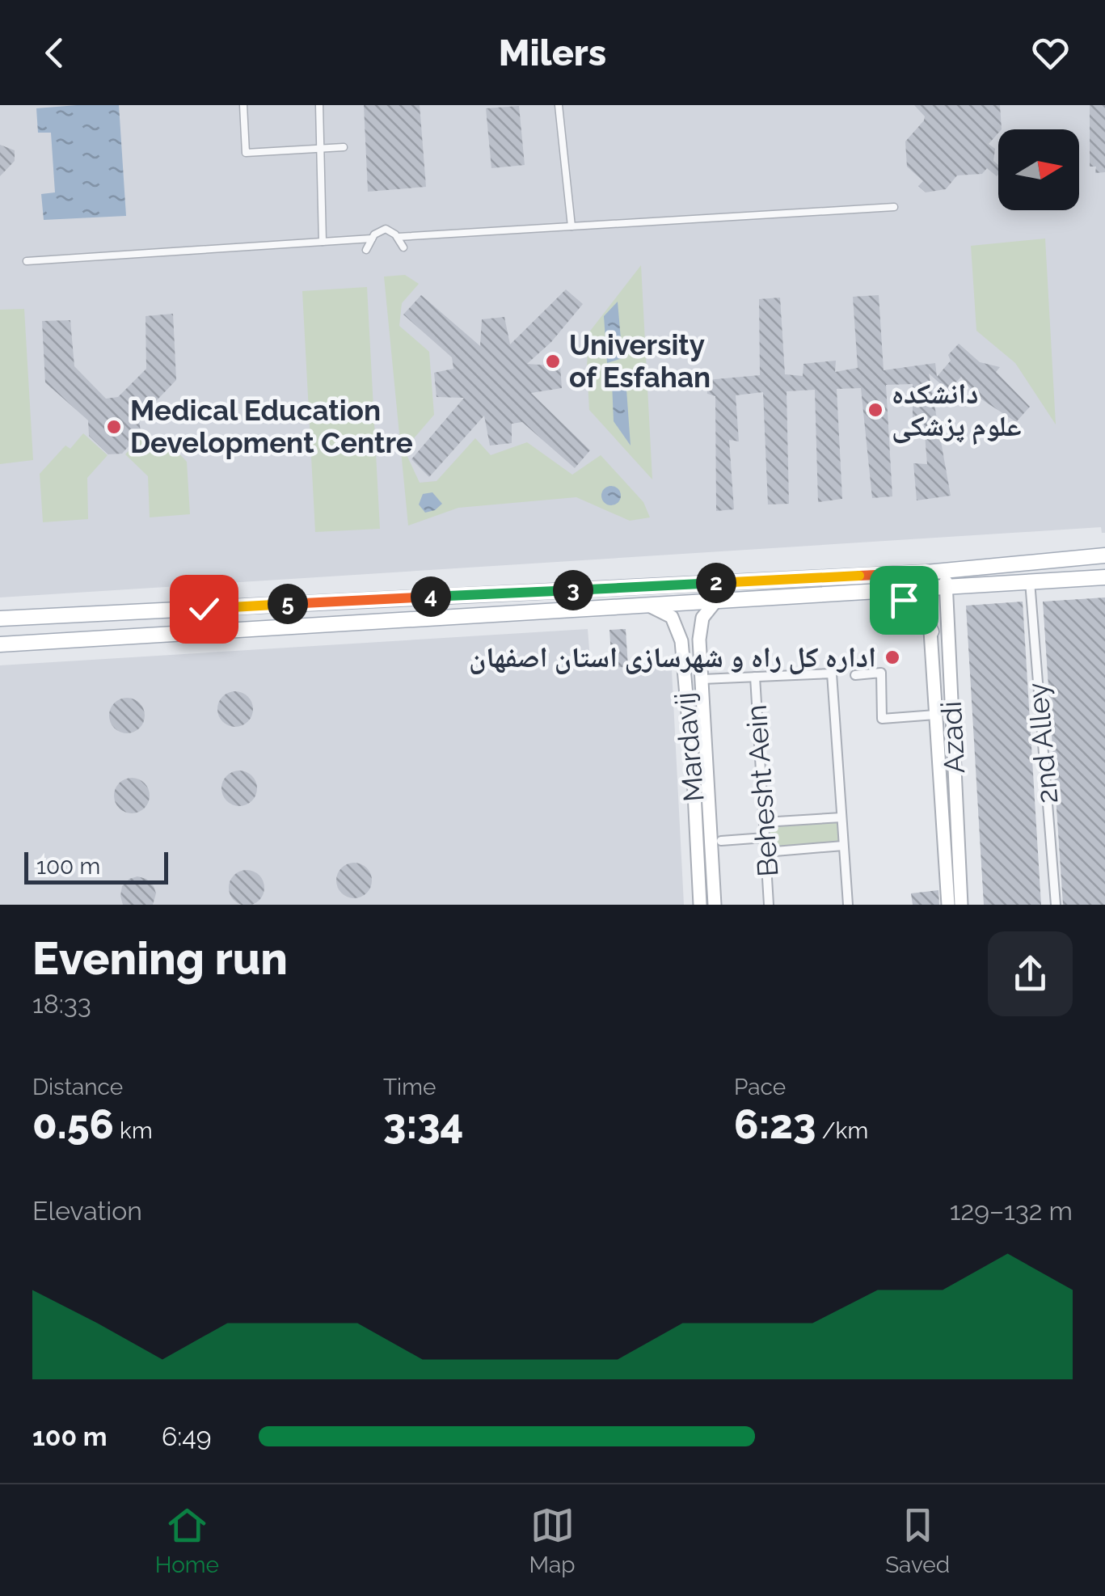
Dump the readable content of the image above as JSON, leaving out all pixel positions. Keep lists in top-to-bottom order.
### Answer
{
  "streets": {
    "main road": ["Azadi", "Mardavij"],
    "street": ["2nd Alley", "Behesht Aein"]
  },
  "places": [
    "University of Esfahan",
    "دانشکده علوم پزشکی",
    "Medical Education Development Centre",
    "اداره کل راه و شهرسازی استان اصفهان"
  ],
  "scale_bar": "100 m",
  "north": "right",
  "page": {
    "header": "Milers",
    "pins": [
      "2",
      "3",
      "4",
      "5"
    ],
    "scale": "100 m",
    "heading": ["Evening run", "18:33"],
    "stats": [
      ["Distance", "0.56 km"],
      ["Time", "3:34"],
      ["Pace", "6:23 /km"]
    ],
    "chart": ["Elevation", "129–132 m"],
    "list": [
      {
        "name": "100 m",
        "note": "6:49"
      }
    ],
    "tabs": ["Home", "Map", "Saved"]
  }
}
